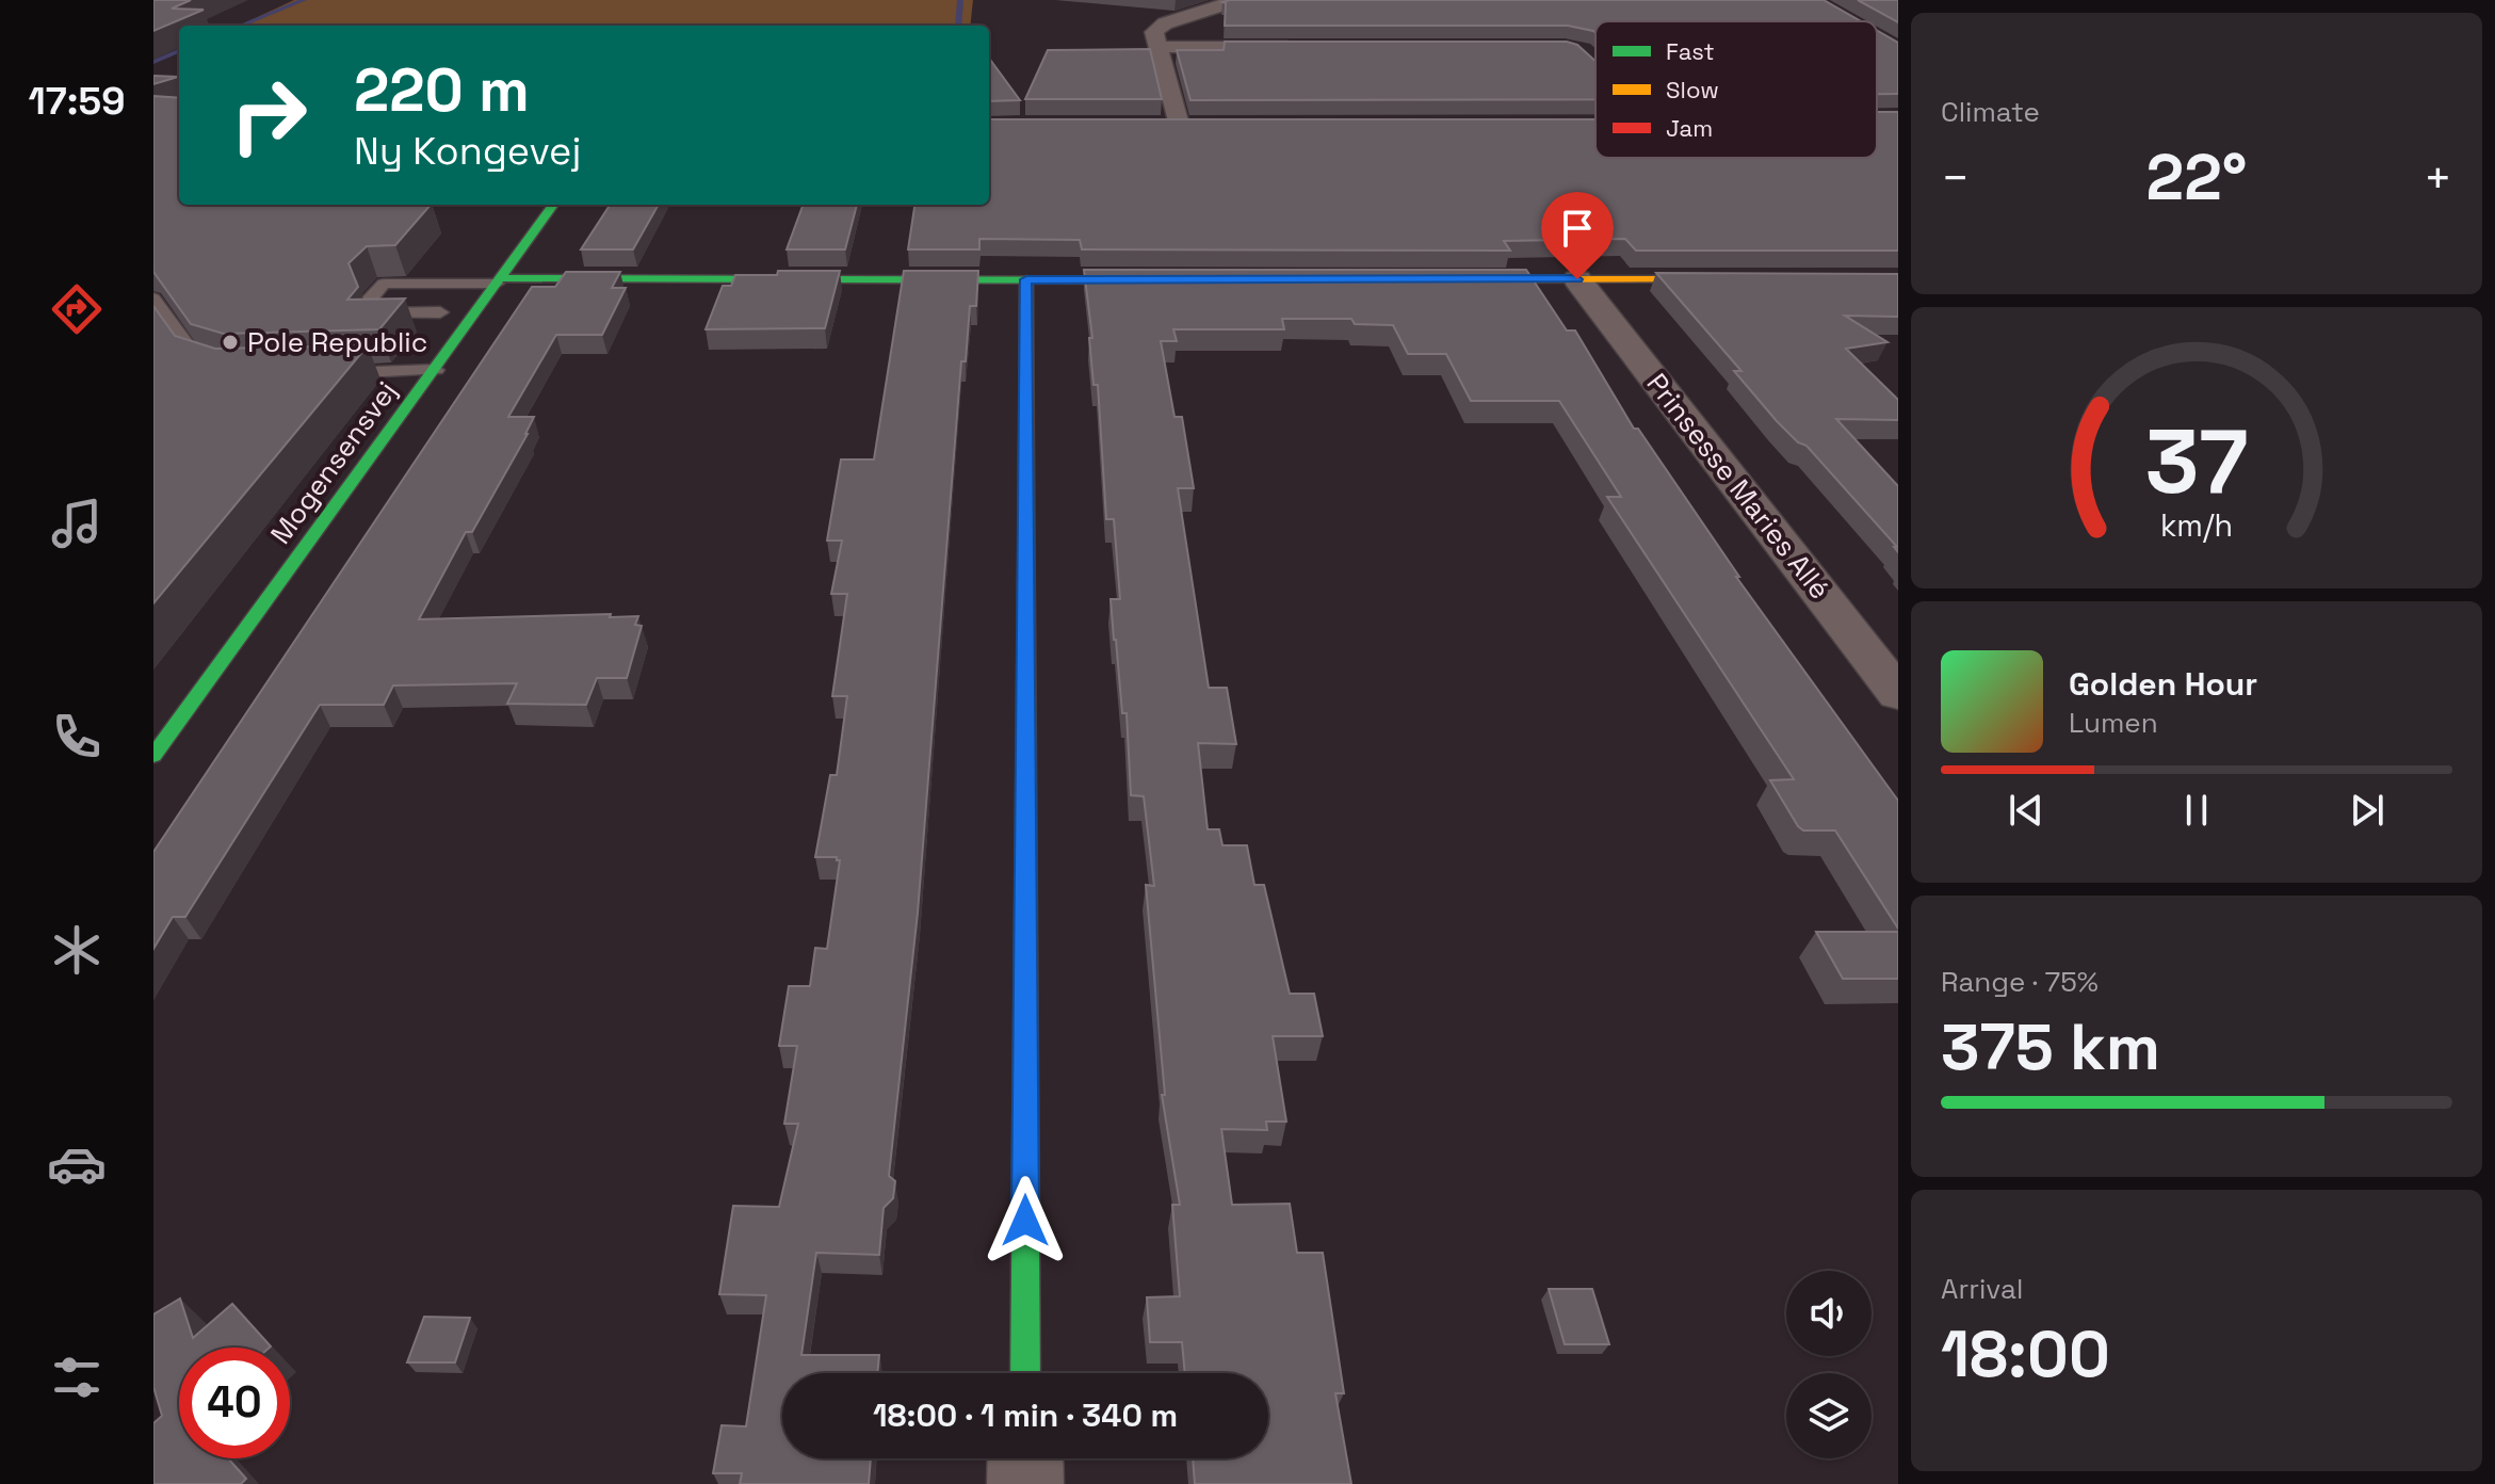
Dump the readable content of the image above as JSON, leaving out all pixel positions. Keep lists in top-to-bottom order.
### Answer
{
  "streets": {
    "street": ["Mogensensvej", "Prinsesse Maries Allé"]
  },
  "places": ["Pole Republic"],
  "legend": ["Fast", "Slow", "Jam"],
  "page": {
    "tabs": "17:59",
    "tile": [
      "Climate",
      ["Range · 75%", "375 km"],
      ["Arrival", "18:00"]
    ],
    "turn": ["220 m", "Ny Kongevej"],
    "heat": ["−", "22°", "+"],
    "song": ["Golden Hour", "Lumen"],
    "limit": "40",
    "trip": "18:00 · 1 min · 340 m",
    "gauge": ["37", "km/h"]
  }
}
